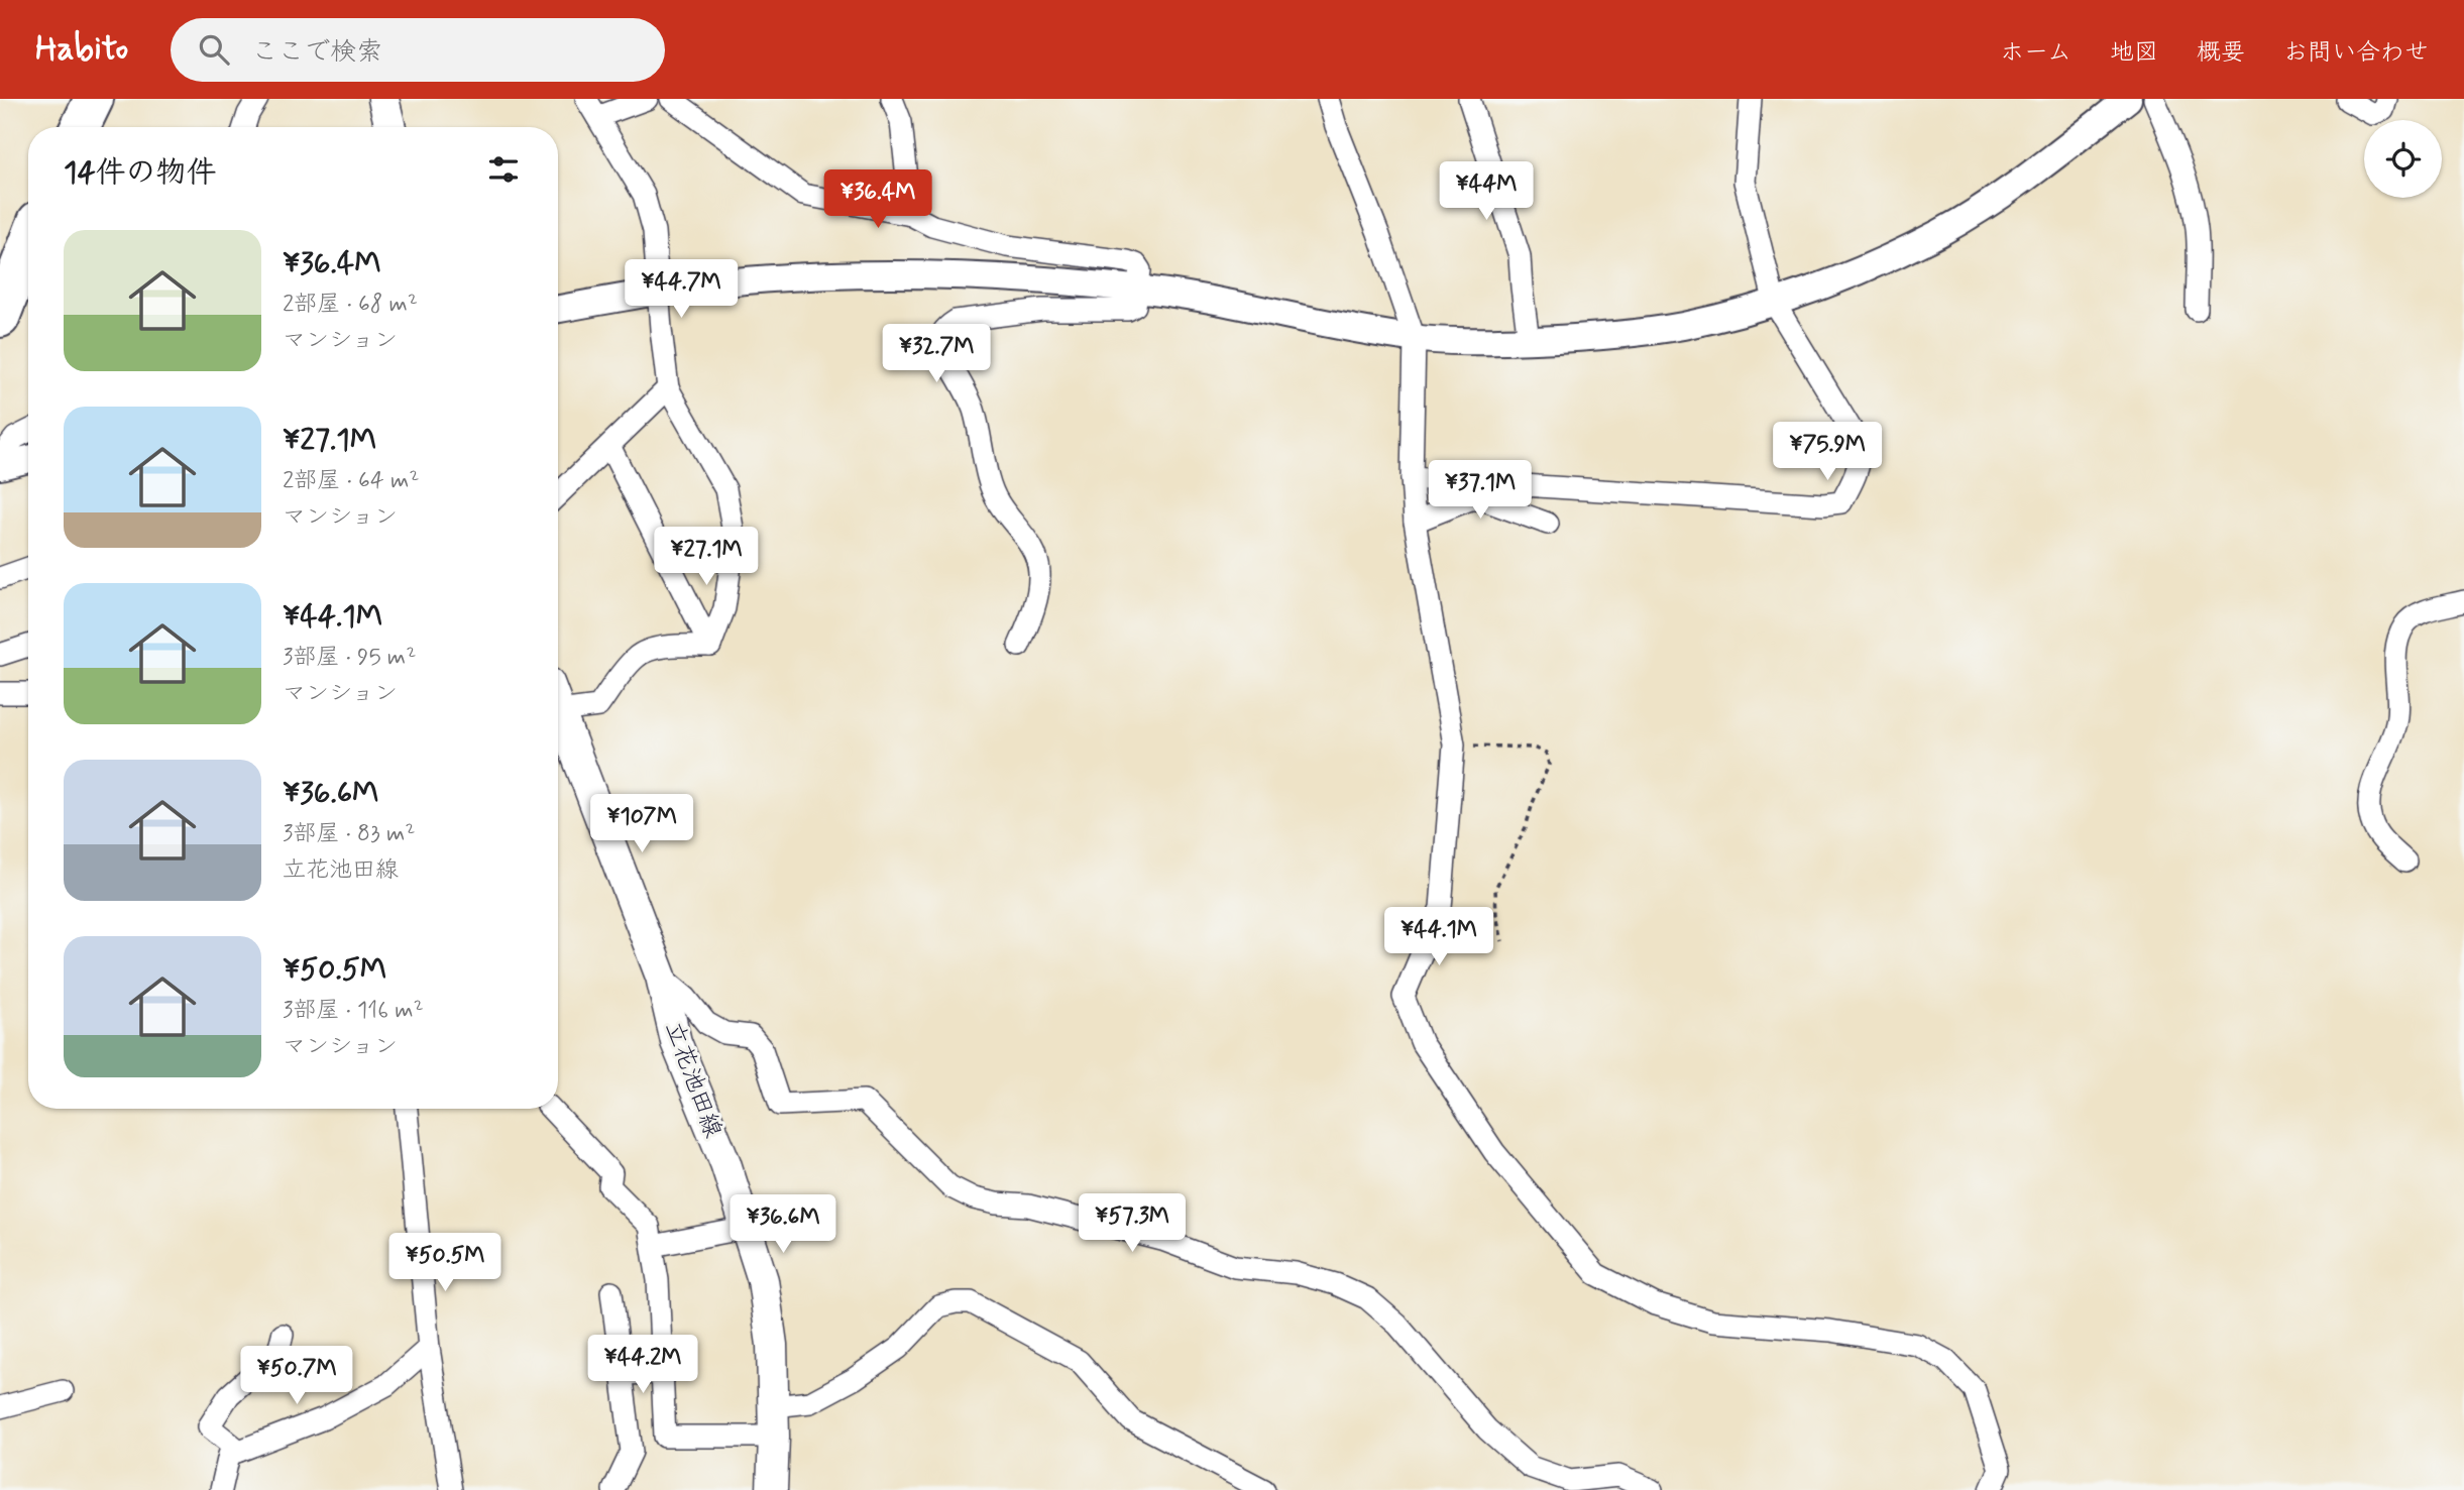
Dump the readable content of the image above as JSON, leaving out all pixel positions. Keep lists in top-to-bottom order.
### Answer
{
  "streets": {
    "main road": ["立花池田線"]
  },
  "page": {
    "header": "Habito",
    "search": "ここで検索",
    "nav": [
      "ホーム",
      "地図",
      "概要",
      "お問い合わせ"
    ],
    "heading": "14件の物件",
    "price": [
      "¥44M",
      "¥36.4M",
      "¥44.7M",
      "¥32.7M",
      "¥75.9M",
      "¥37.1M",
      "¥27.1M",
      "¥107M",
      "¥44.1M",
      "¥57.3M",
      "¥36.6M",
      "¥50.5M",
      "¥44.2M",
      "¥50.7M"
    ],
    "list": [
      {
        "name": "¥36.4M",
        "note": "2部屋 · 68 m² · マンション"
      },
      {
        "name": "¥27.1M",
        "note": "2部屋 · 64 m² · マンション"
      },
      {
        "name": "¥44.1M",
        "note": "3部屋 · 95 m² · マンション"
      },
      {
        "name": "¥36.6M",
        "note": "3部屋 · 83 m² · 立花池田線"
      },
      {
        "name": "¥50.5M",
        "note": "3部屋 · 116 m² · マンション"
      }
    ]
  }
}
